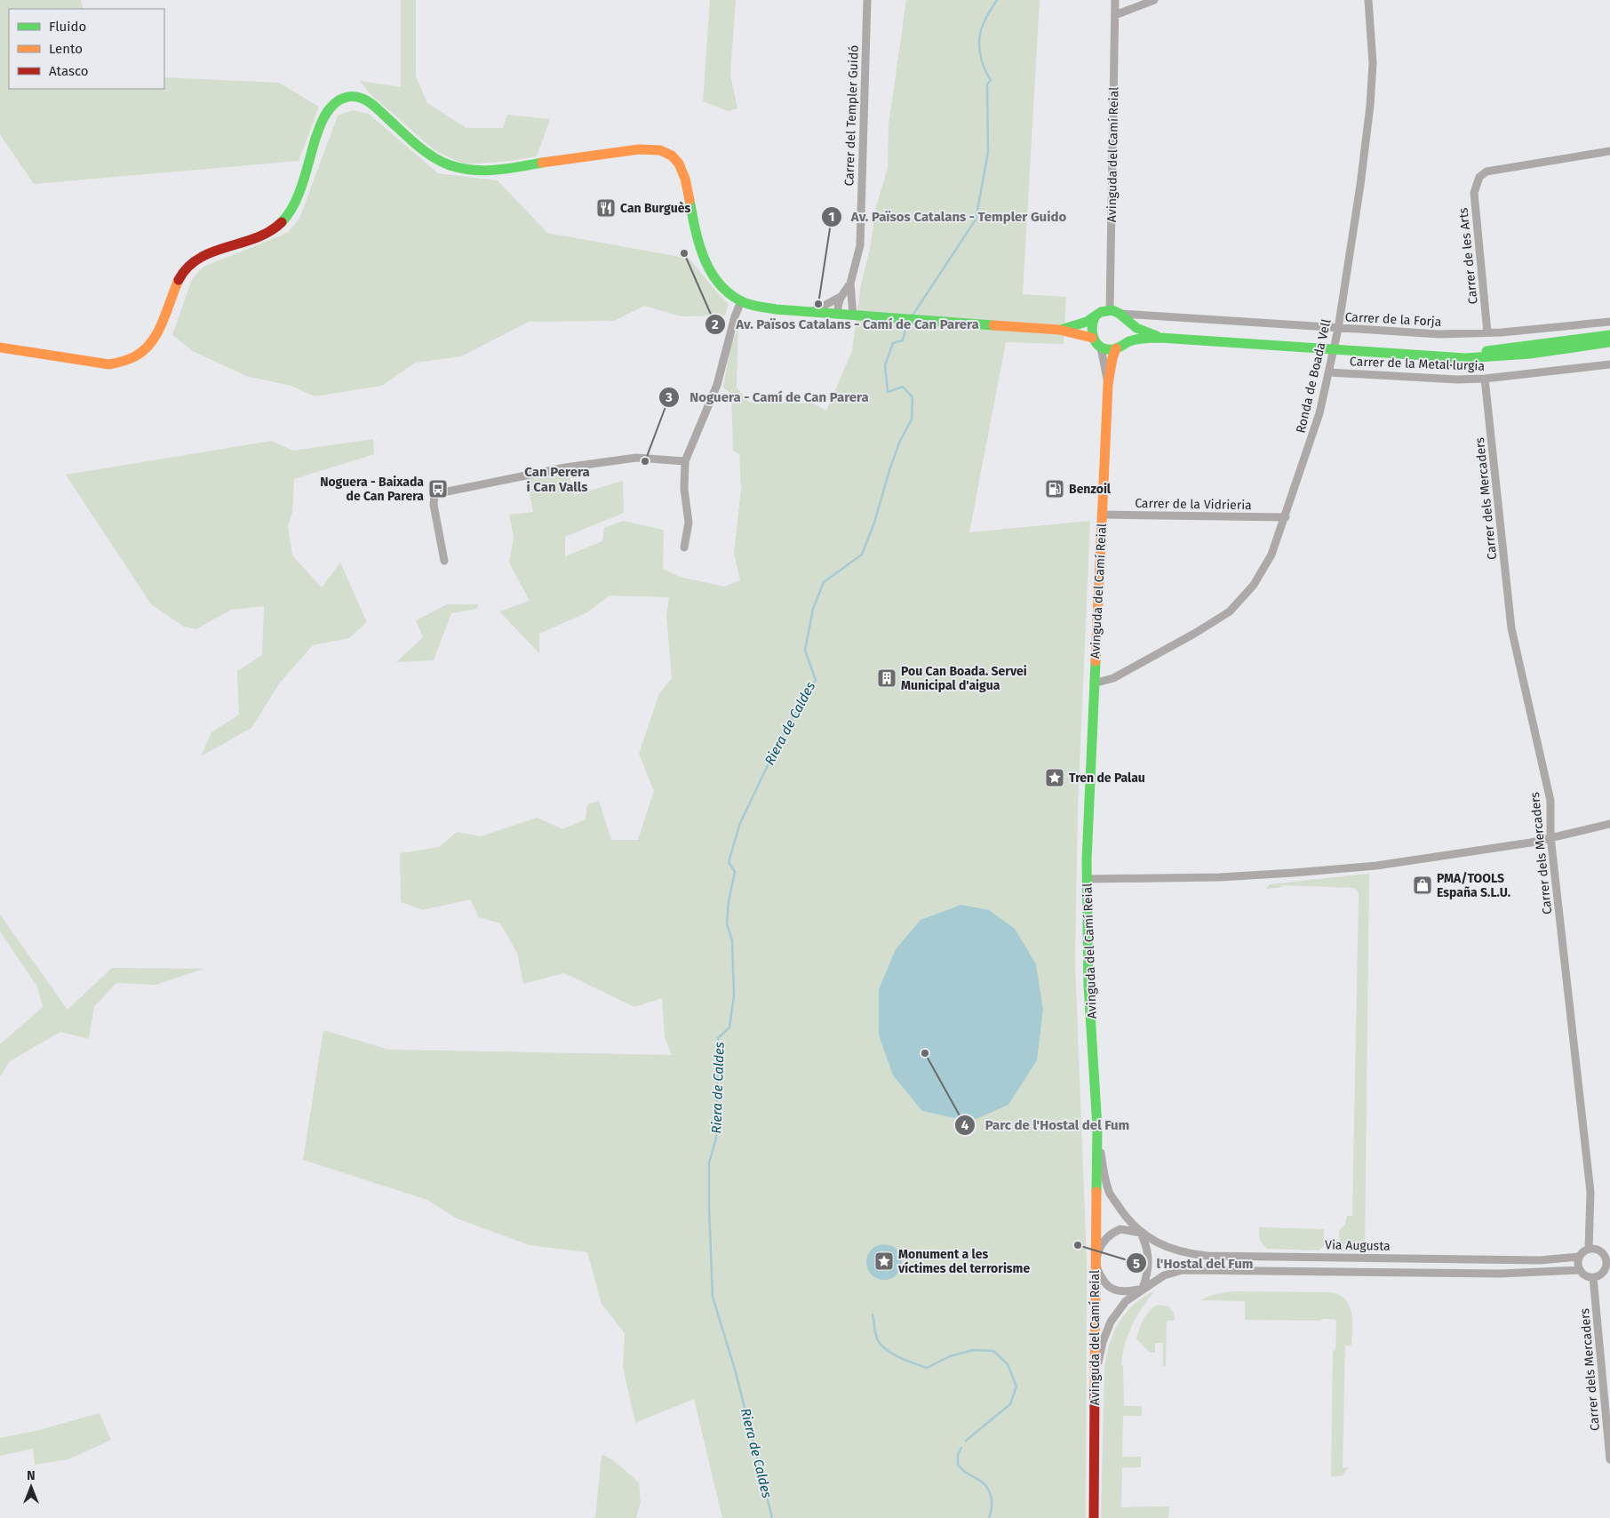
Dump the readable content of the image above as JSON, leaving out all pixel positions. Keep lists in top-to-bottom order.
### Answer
{
  "streets": {
    "main road": ["Avinguda del Camí Reial"],
    "street": [
      "Carrer del Templer Guidó",
      "Carrer de les Arts",
      "Carrer de la Forja",
      "Carrer de la Metal·lurgia",
      "Ronda de Boada Vell",
      "Carrer dels Mercaders",
      "Carrer de la Vidrieria",
      "Via Augusta"
    ]
  },
  "crossings": [
    ["Avinguda del Camí Reial", "Carrer de la Forja"],
    ["Avinguda del Camí Reial", "Ronda de Boada Vell"],
    ["Avinguda del Camí Reial", "Carrer de la Vidrieria"],
    ["Avinguda del Camí Reial", "Via Augusta"],
    ["Carrer de les Arts", "Carrer de la Forja"],
    ["Carrer de la Forja", "Ronda de Boada Vell"],
    ["Carrer de la Metal·lurgia", "Ronda de Boada Vell"],
    ["Carrer de la Metal·lurgia", "Carrer dels Mercaders"],
    ["Ronda de Boada Vell", "Carrer de la Vidrieria"],
    ["Carrer dels Mercaders", "Via Augusta"]
  ],
  "districts": ["Can Perera i Can Valls"],
  "water": ["Riera de Caldes"],
  "places": {
    "restaurant": ["Can Burguès"],
    "other": [
      "Av. Països Catalans - Camí de Can Parera",
      "Av. Països Catalans - Templer Guido",
      "Noguera - Camí de Can Parera",
      "Parc de l'Hostal del Fum",
      "l'Hostal del Fum"
    ],
    "bus stop": ["Noguera - Baixada de Can Parera"],
    "fuel station": ["Benzoil"],
    "building": ["Pou Can Boada. Servei Municipal d'aigua"],
    "place": ["Tren de Palau", "Monument a les víctimes del terrorisme"],
    "shop": ["PMA/TOOLS España S.L.U."]
  },
  "legend": ["Fluido", "Lento", "Atasco"],
  "north": "top"
}
